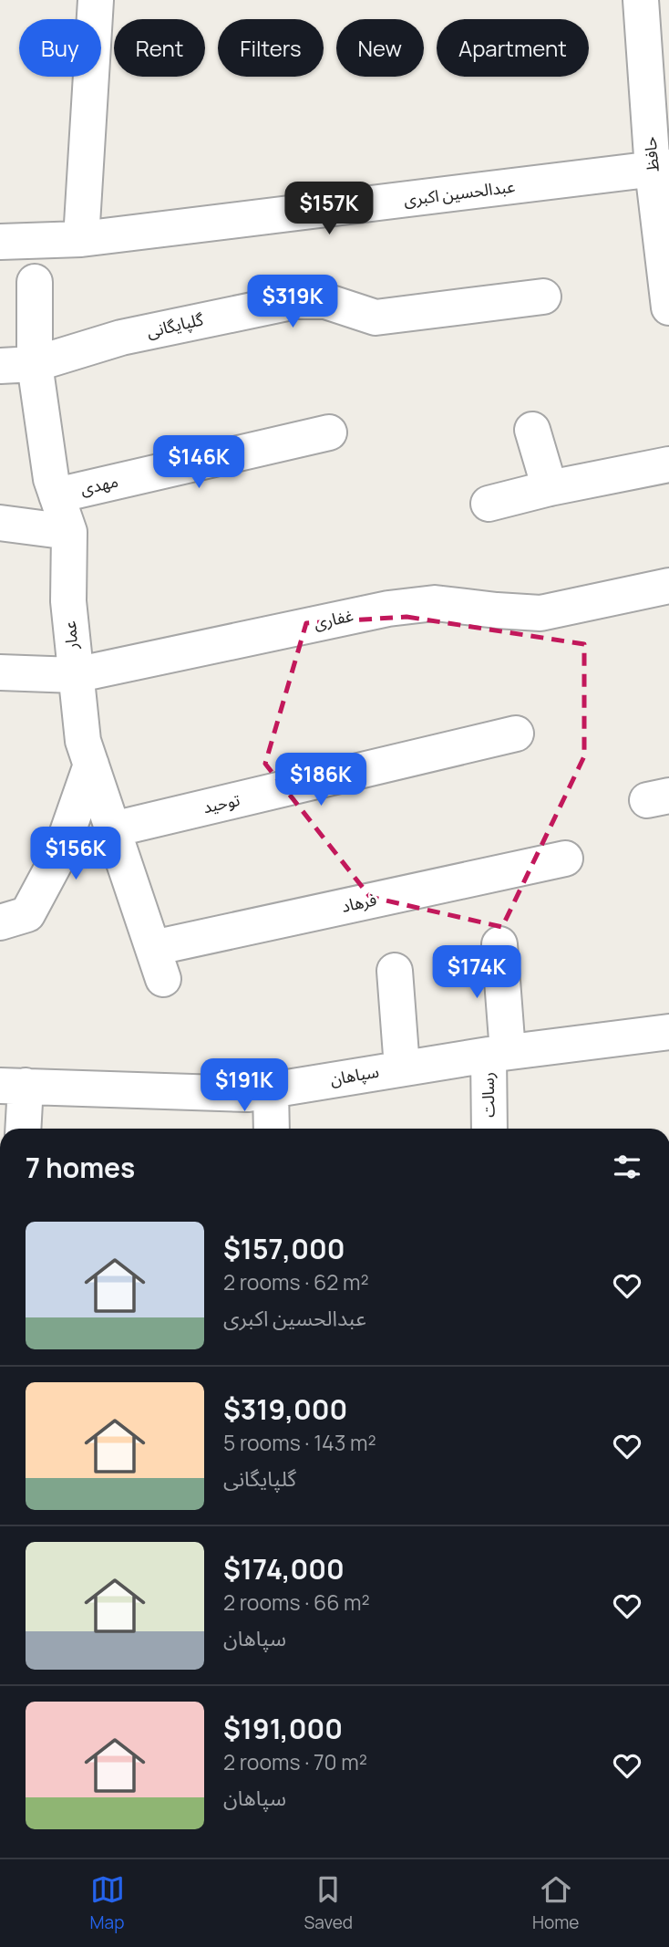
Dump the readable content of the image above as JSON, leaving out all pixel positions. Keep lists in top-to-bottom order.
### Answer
{
  "streets": {
    "street": [
      "حافظ",
      "عبدالحسین اکبری",
      "گلپایگانی",
      "مهدی",
      "غفاری",
      "عمار",
      "توحید",
      "فرهاد",
      "سپاهان",
      "رسالت"
    ]
  },
  "crossings": [
    ["حافظ", "عبدالحسین اکبری"],
    ["گلپایگانی", "عمار"],
    ["مهدی", "عمار"],
    ["غفاری", "عمار"],
    ["عمار", "توحید"],
    ["عمار", "فرهاد"],
    ["سپاهان", "رسالت"]
  ],
  "page": {
    "chip": [
      "Buy",
      "Rent",
      "Filters",
      "New",
      "Apartment"
    ],
    "price": [
      "$157K",
      "$319K",
      "$146K",
      "$186K",
      "$156K",
      "$174K",
      "$191K"
    ],
    "heading": "7 homes",
    "list": [
      {
        "name": "$157,000",
        "note": "2 rooms · 62 m² · عبدالحسین اکبری"
      },
      {
        "name": "$319,000",
        "note": "5 rooms · 143 m² · گلپایگانی"
      },
      {
        "name": "$174,000",
        "note": "2 rooms · 66 m² · سپاهان"
      },
      {
        "name": "$191,000",
        "note": "2 rooms · 70 m² · سپاهان"
      }
    ],
    "tabs": ["Map", "Saved", "Home"]
  }
}
